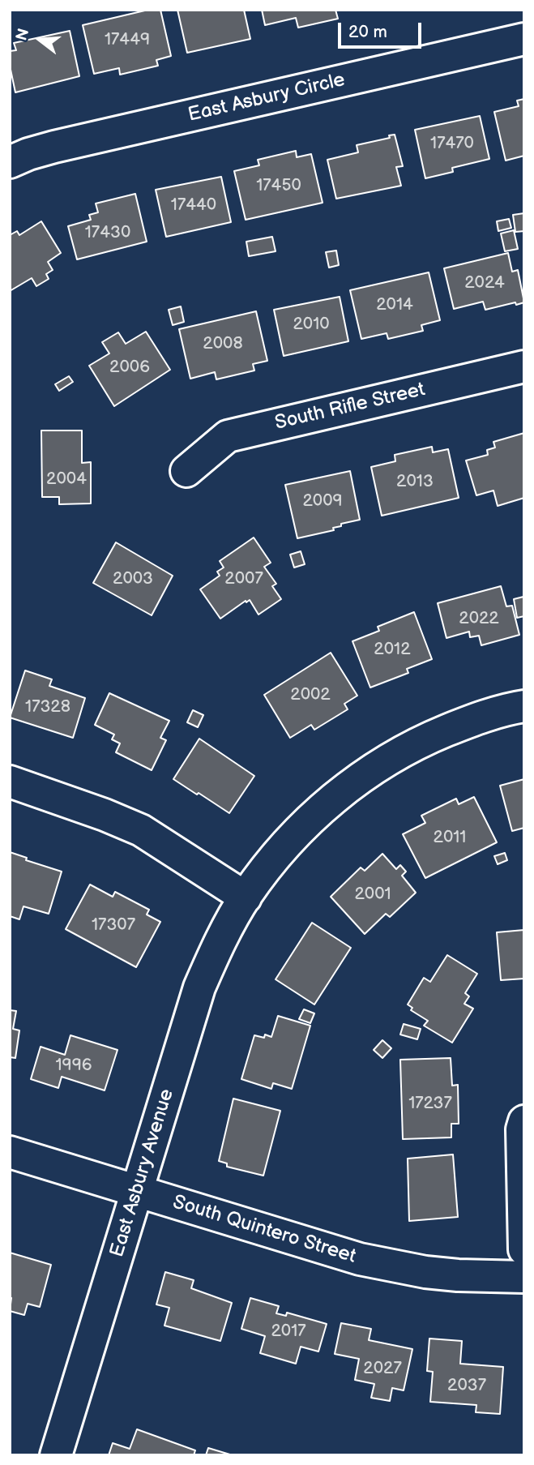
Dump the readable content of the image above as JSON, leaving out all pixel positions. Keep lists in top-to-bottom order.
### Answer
{
  "streets": {
    "street": [
      "East Asbury Circle",
      "South Rifle Street",
      "East Asbury Avenue",
      "South Quintero Street"
    ]
  },
  "crossings": [
    ["East Asbury Avenue", "South Quintero Street"]
  ],
  "house_numbers": [
    "17449",
    "17470",
    "17450",
    "17440",
    "17430",
    "2024",
    "2014",
    "2010",
    "2008",
    "2006",
    "2004",
    "2013",
    "2009",
    "2003",
    "2007",
    "2022",
    "2012",
    "2002",
    "17328",
    "2011",
    "2001",
    "17307",
    "1996",
    "17237",
    "2017",
    "2027",
    "2037"
  ],
  "scale_bar": "20 m",
  "north": "left"
}
